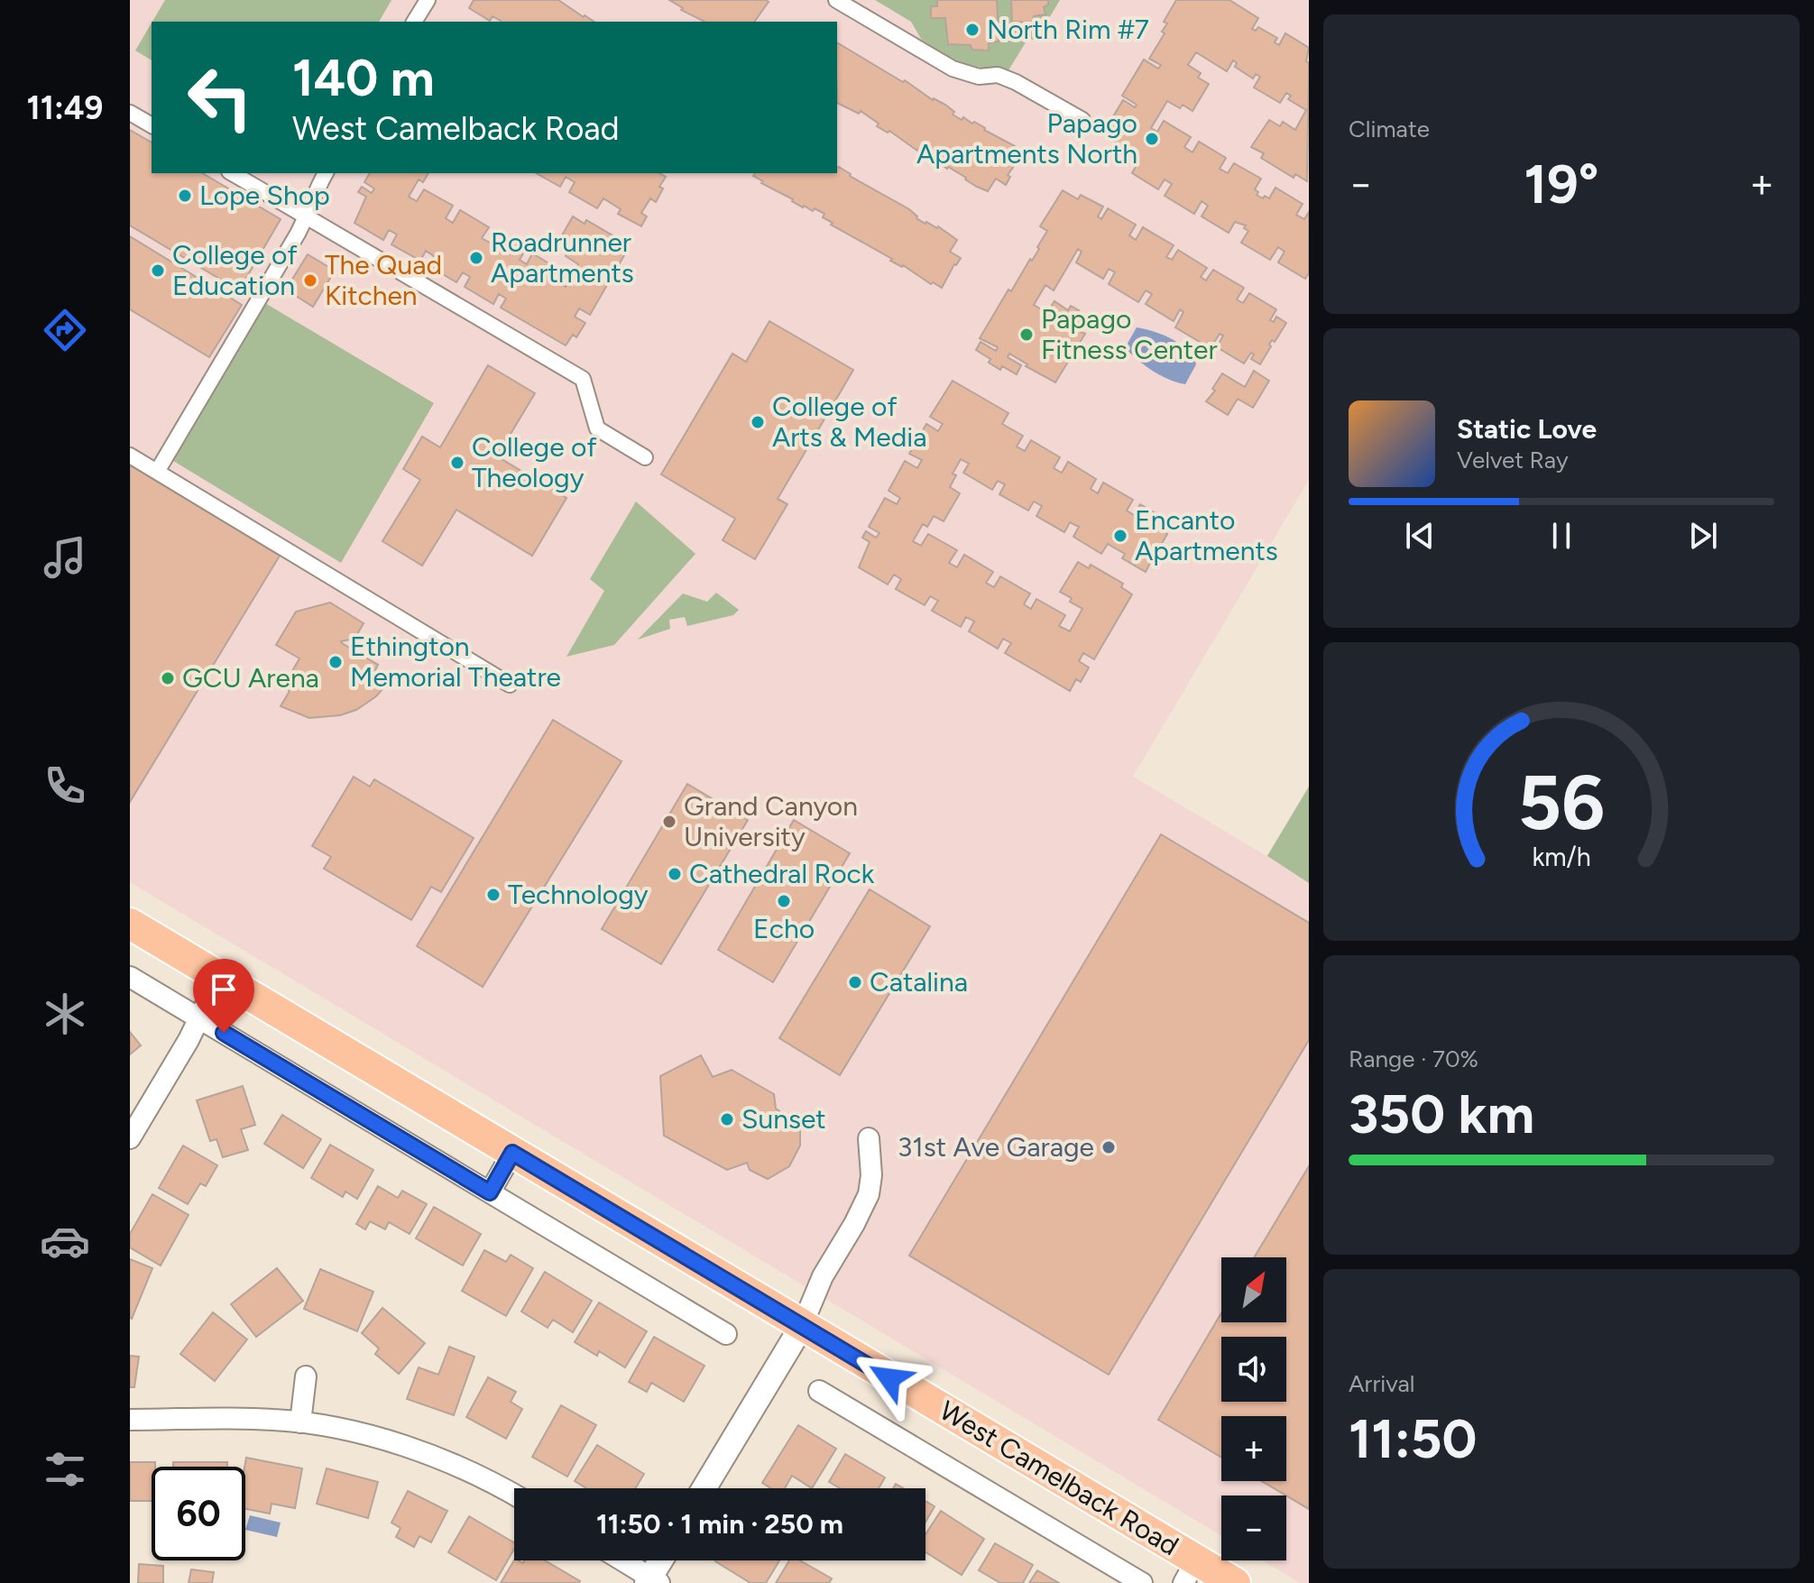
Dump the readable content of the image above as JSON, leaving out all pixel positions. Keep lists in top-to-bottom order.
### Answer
{
  "streets": {
    "main road": ["West Camelback Road"]
  },
  "places": [
    "North Rim #7",
    "Papago Apartments North",
    "Lope Shop",
    "Roadrunner Apartments",
    "College of Education",
    "The Quad Kitchen",
    "Papago Fitness Center",
    "College of Arts & Media",
    "College of Theology",
    "Encanto Apartments",
    "Ethington Memorial Theatre",
    "GCU Arena",
    "Grand Canyon University",
    "Cathedral Rock",
    "Technology",
    "Echo",
    "Catalina",
    "Sunset",
    "31st Ave Garage"
  ],
  "north": "top right",
  "page": {
    "tabs": "11:49",
    "tile": [
      "Climate",
      ["Range · 70%", "350 km"],
      ["Arrival", "11:50"]
    ],
    "turn": ["140 m", "West Camelback Road"],
    "heat": ["−", "19°", "+"],
    "song": ["Static Love", "Velvet Ray"],
    "map_buttons": ["+", "−"],
    "limit": "60",
    "trip": "11:50 · 1 min · 250 m",
    "gauge": ["56", "km/h"]
  }
}
